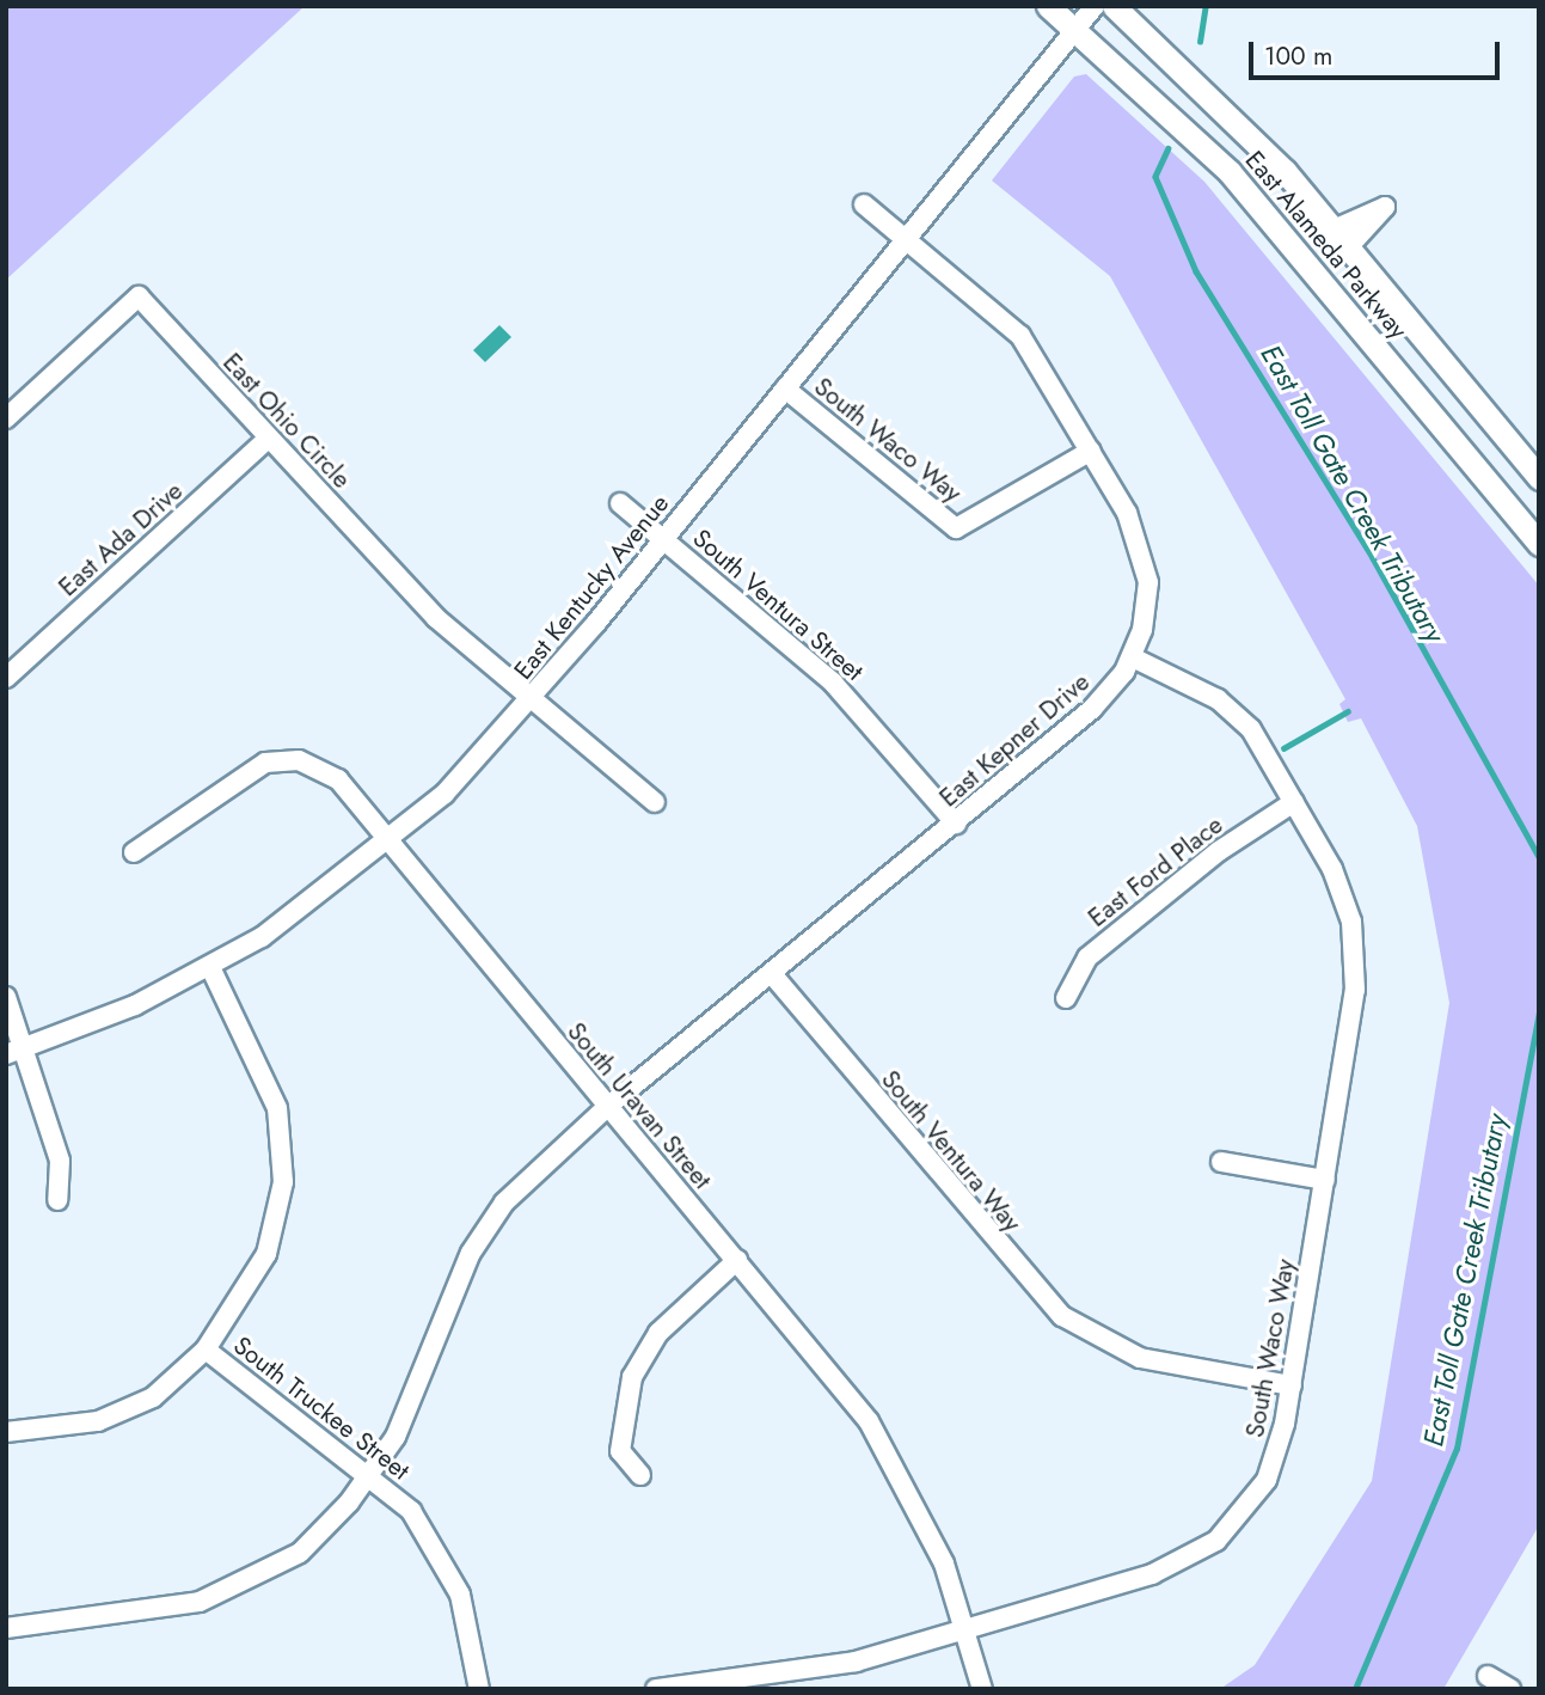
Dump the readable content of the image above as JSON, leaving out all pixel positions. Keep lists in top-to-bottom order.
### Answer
{
  "streets": {
    "main road": ["East Alameda Parkway"],
    "street": [
      "East Ohio Circle",
      "South Waco Way",
      "East Ada Drive",
      "East Kentucky Avenue",
      "South Ventura Street",
      "East Kepner Drive",
      "East Ford Place",
      "South Uravan Street",
      "South Ventura Way",
      "South Truckee Street"
    ]
  },
  "crossings": [
    ["East Alameda Parkway", "East Kentucky Avenue"],
    ["East Ohio Circle", "East Ada Drive"],
    ["East Ohio Circle", "East Kentucky Avenue"],
    ["South Waco Way", "East Kentucky Avenue"],
    ["South Waco Way", "East Kepner Drive"],
    ["South Waco Way", "East Ford Place"],
    ["South Waco Way", "South Uravan Street"],
    ["South Waco Way", "South Ventura Way"],
    ["East Kentucky Avenue", "South Ventura Street"],
    ["East Kentucky Avenue", "East Kepner Drive"],
    ["East Kentucky Avenue", "South Uravan Street"],
    ["South Ventura Street", "East Kepner Drive"],
    ["East Kepner Drive", "South Uravan Street"],
    ["East Kepner Drive", "South Ventura Way"],
    ["East Kepner Drive", "South Truckee Street"]
  ],
  "water": ["East Toll Gate Creek Tributary"],
  "scale_bar": "100 m"
}
